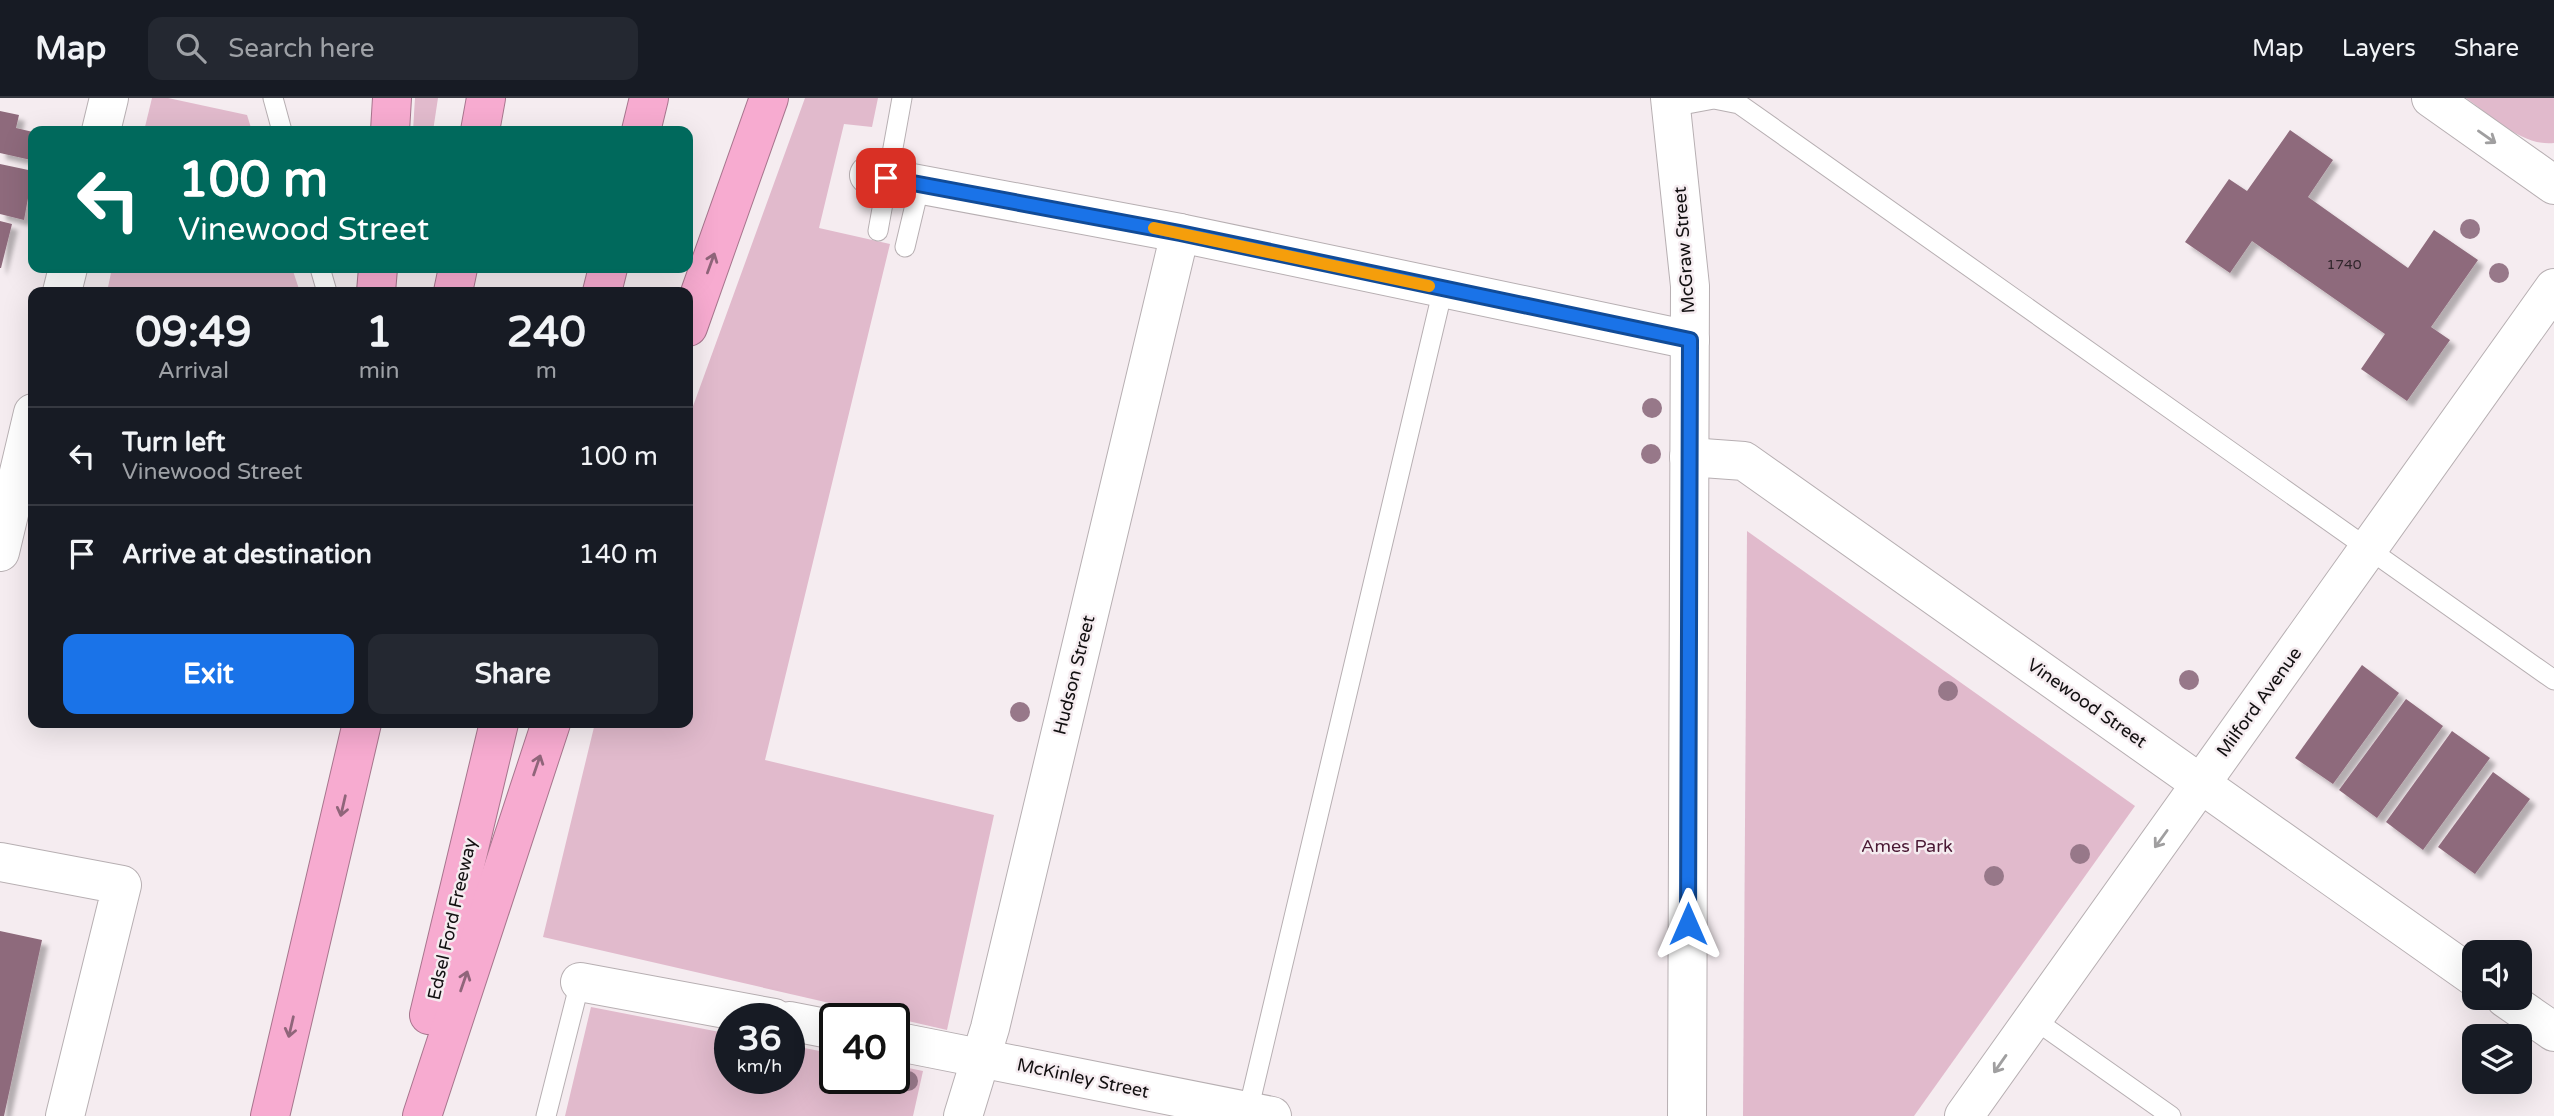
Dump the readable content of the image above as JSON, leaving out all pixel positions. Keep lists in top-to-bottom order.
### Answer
{
  "streets": {
    "highway": ["Edsel Ford Freeway"],
    "street": [
      "McGraw Street",
      "Hudson Street",
      "Milford Avenue",
      "Vinewood Street",
      "McKinley Street"
    ]
  },
  "crossings": [
    ["McGraw Street", "Vinewood Street"],
    ["Hudson Street", "McKinley Street"],
    ["Milford Avenue", "Vinewood Street"]
  ],
  "one_way": ["Milford Avenue"],
  "parks": ["Ames Park"],
  "house_numbers": ["1740"],
  "page": {
    "header": "Map",
    "search": "Search here",
    "nav": ["Map", "Layers", "Share"],
    "turn": ["100 m", "Vinewood Street"],
    "eta": [
      "09:49",
      "Arrival",
      "1",
      "min",
      "240",
      "m"
    ],
    "list": [
      {
        "name": "Turn left",
        "note": "Vinewood Street",
        "value": "100 m"
      },
      {
        "name": "Arrive at destination",
        "value": "140 m"
      }
    ],
    "buttons": ["Exit", "Share"],
    "speed": "36 km/h",
    "limit": "40"
  }
}
